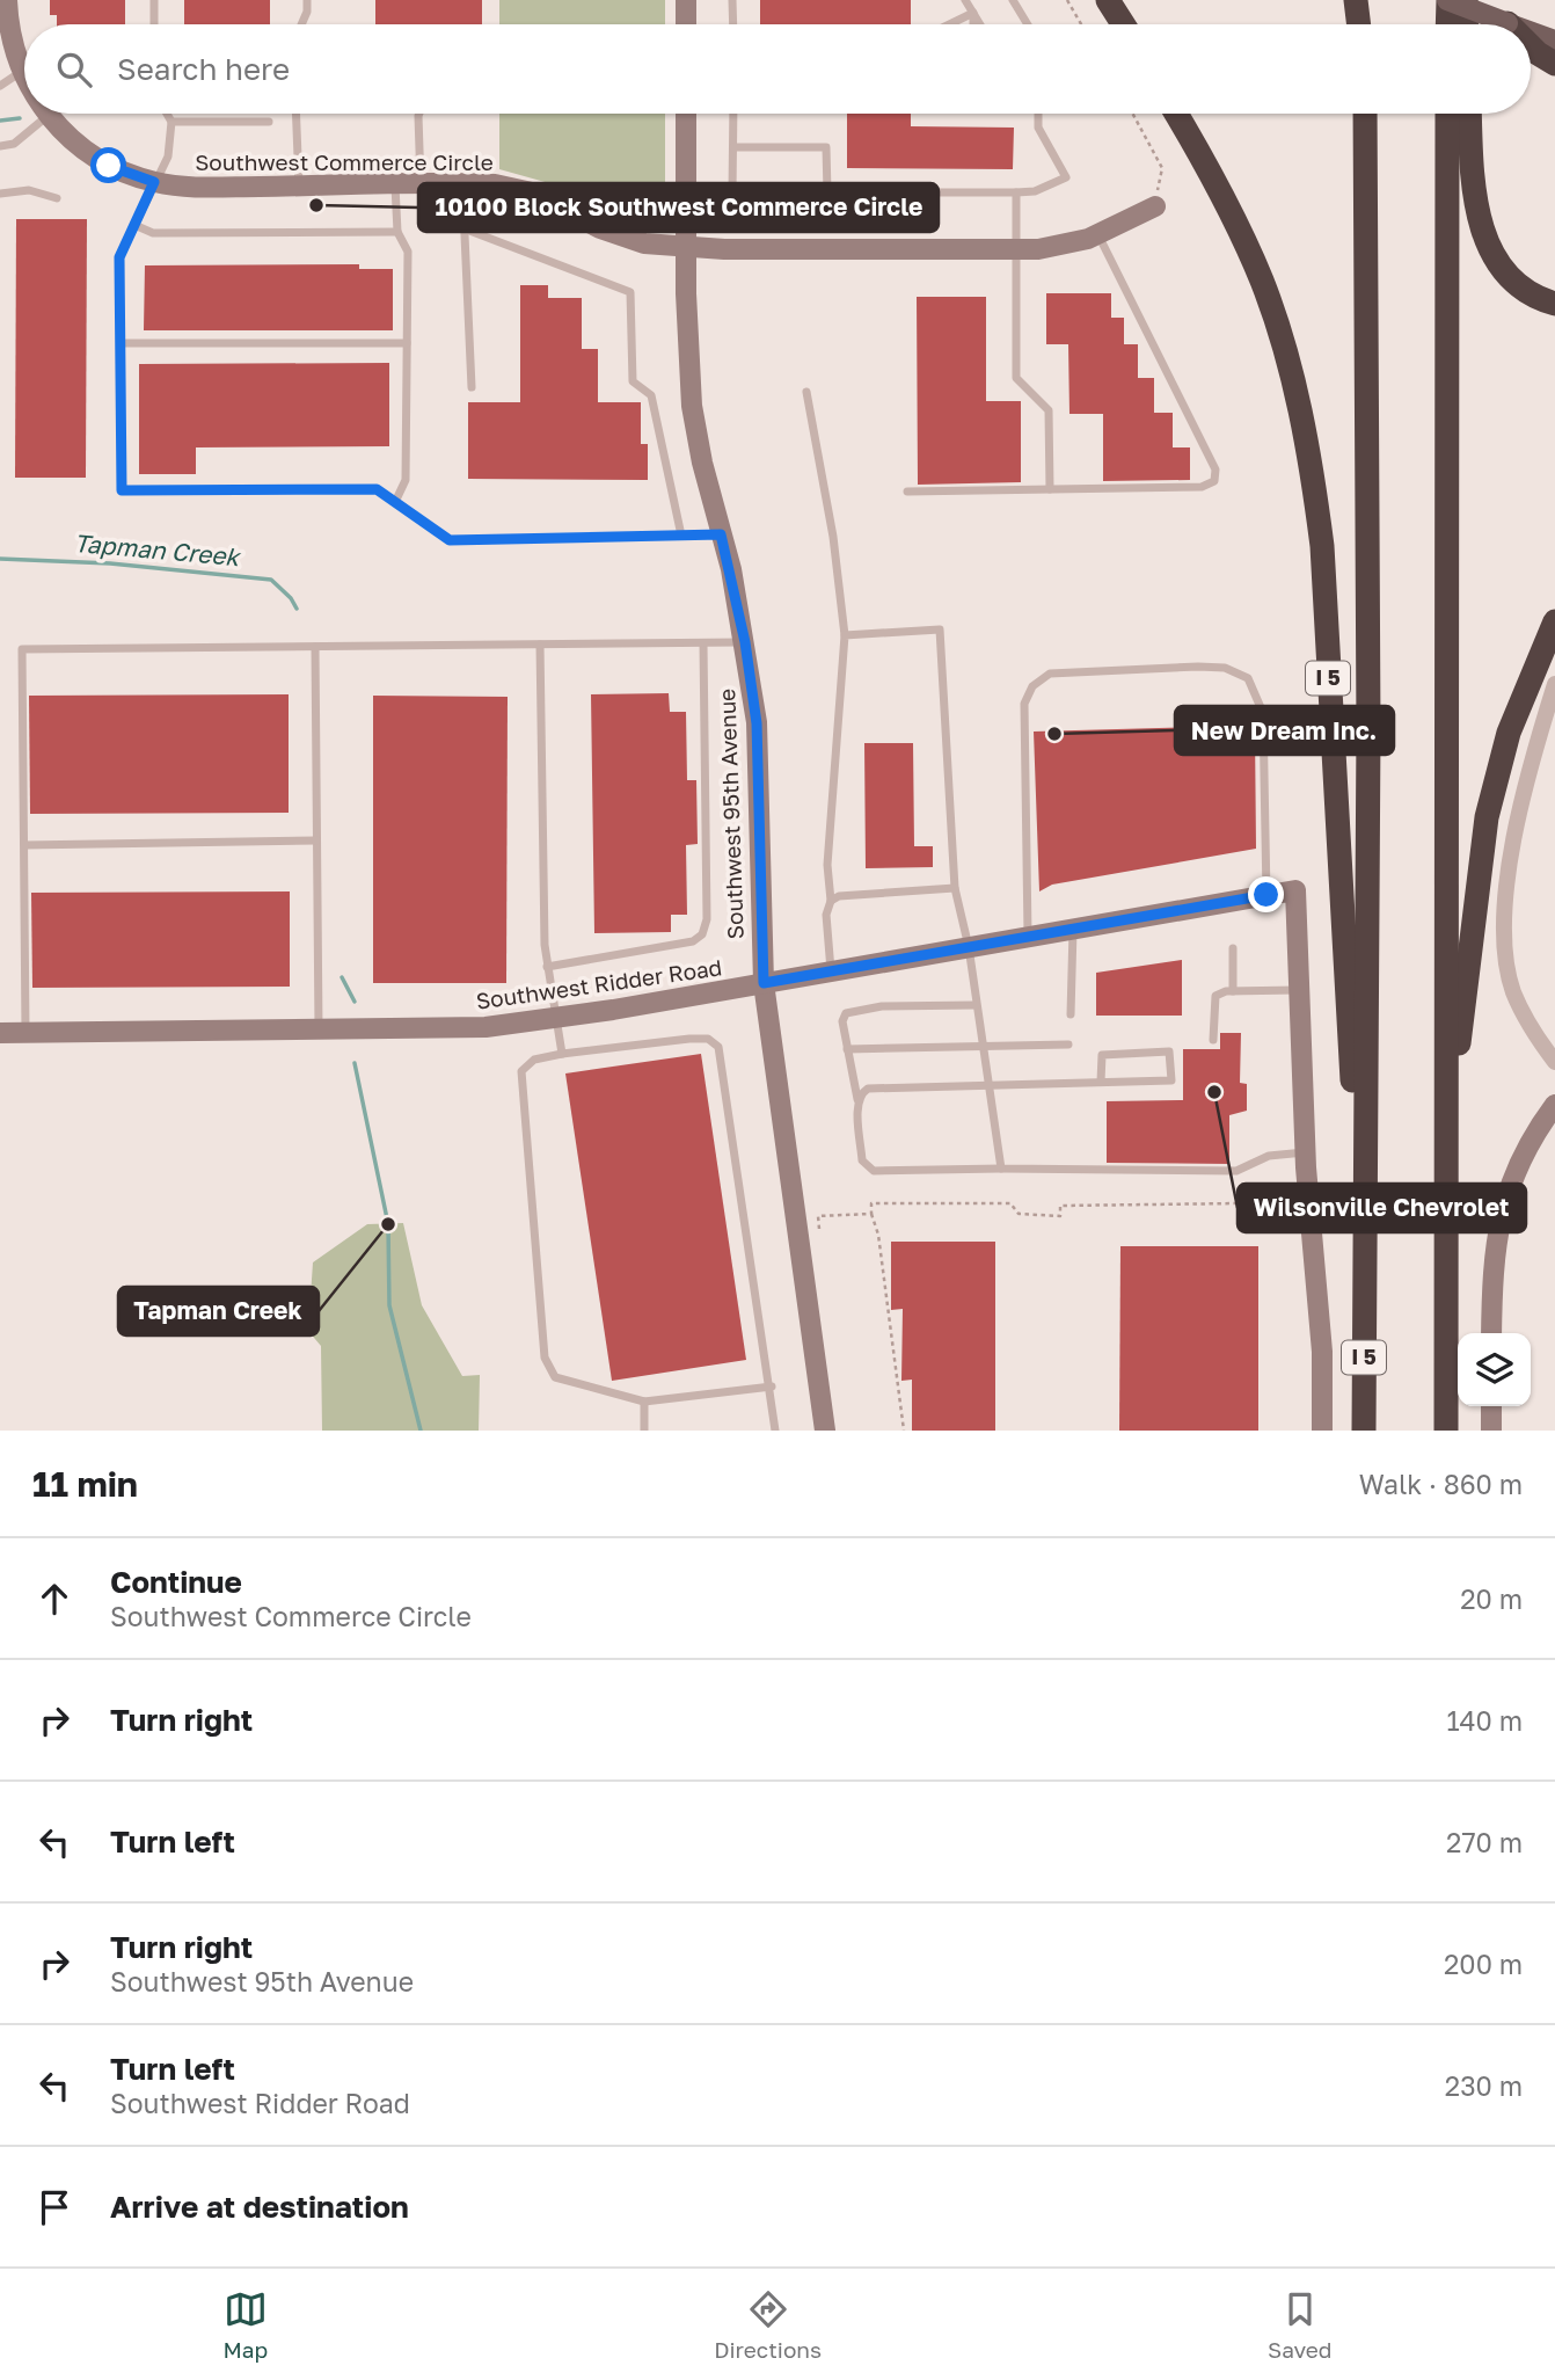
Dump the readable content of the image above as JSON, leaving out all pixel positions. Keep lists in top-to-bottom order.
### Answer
{
  "streets": {
    "highway": ["I 5"],
    "street": ["Southwest Commerce Circle", "Southwest 95th Avenue", "Southwest Ridder Road"]
  },
  "crossings": [
    ["Southwest Commerce Circle", "Southwest 95th Avenue"],
    ["Southwest 95th Avenue", "Southwest Ridder Road"]
  ],
  "water": ["Tapman Creek"],
  "places": [
    "10100 Block Southwest Commerce Circle",
    "New Dream Inc.",
    "Wilsonville Chevrolet",
    "Tapman Creek"
  ],
  "page": {
    "search": "Search here",
    "heading": ["11 min", "Walk · 860 m"],
    "list": [
      ["Continue", "Southwest Commerce Circle", "20 m"],
      ["Turn right", "140 m"],
      ["Turn left", "270 m"],
      ["Turn right", "Southwest 95th Avenue", "200 m"],
      ["Turn left", "Southwest Ridder Road", "230 m"],
      "Arrive at destination"
    ],
    "nav": ["Map", "Directions", "Saved"]
  }
}
